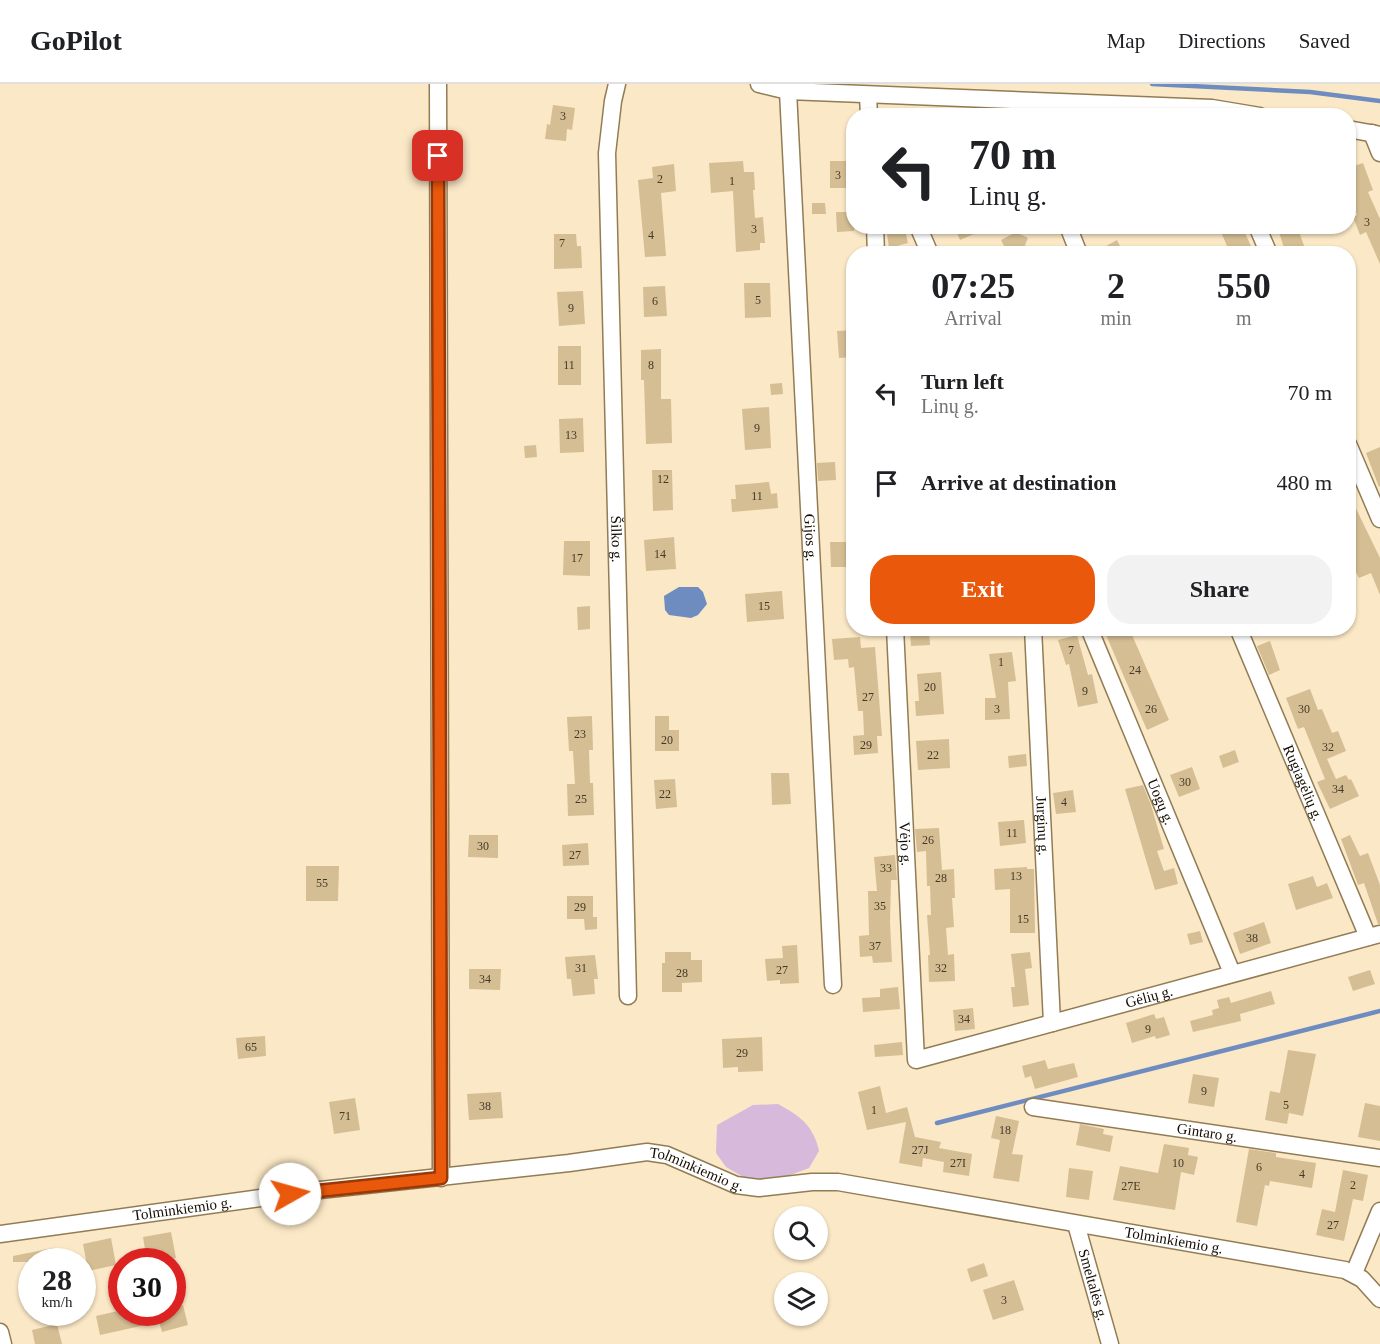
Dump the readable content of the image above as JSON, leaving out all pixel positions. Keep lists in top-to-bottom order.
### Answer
{
  "streets": {
    "street": [
      "Gijos g.",
      "Šilko g.",
      "Rugiagėlių g.",
      "Uogų g.",
      "Jurginų g.",
      "Vėjo g.",
      "Gėlių g.",
      "Gintaro g.",
      "Tolminkiemio g.",
      "Smeltalės g."
    ]
  },
  "crossings": [
    ["Rugiagėlių g.", "Gėlių g."],
    ["Uogų g.", "Gėlių g."],
    ["Jurginų g.", "Gėlių g."],
    ["Vėjo g.", "Gėlių g."],
    ["Tolminkiemio g.", "Smeltalės g."]
  ],
  "house_numbers": [
    "3",
    "3",
    "2",
    "1",
    "3",
    "3",
    "4",
    "7",
    "5",
    "6",
    "9",
    "11",
    "8",
    "9",
    "13",
    "12",
    "11",
    "14",
    "17",
    "15",
    "7",
    "1",
    "24",
    "20",
    "9",
    "27",
    "3",
    "26",
    "30",
    "23",
    "20",
    "29",
    "32",
    "22",
    "30",
    "34",
    "22",
    "25",
    "4",
    "11",
    "26",
    "30",
    "27",
    "33",
    "13",
    "28",
    "55",
    "35",
    "29",
    "15",
    "38",
    "37",
    "31",
    "32",
    "27",
    "28",
    "34",
    "34",
    "9",
    "65",
    "29",
    "9",
    "5",
    "38",
    "1",
    "71",
    "18",
    "27J",
    "27I",
    "10",
    "6",
    "4",
    "2",
    "27E",
    "27",
    "3"
  ],
  "page": {
    "header": "GoPilot",
    "nav": ["Map", "Directions", "Saved"],
    "turn": ["70 m", "Linų g."],
    "eta": [
      "07:25",
      "Arrival",
      "2",
      "min",
      "550",
      "m"
    ],
    "list": [
      {
        "name": "Turn left",
        "note": "Linų g.",
        "value": "70 m"
      },
      {
        "name": "Arrive at destination",
        "value": "480 m"
      }
    ],
    "buttons": ["Exit", "Share"],
    "speed": "28 km/h",
    "limit": "30"
  }
}
